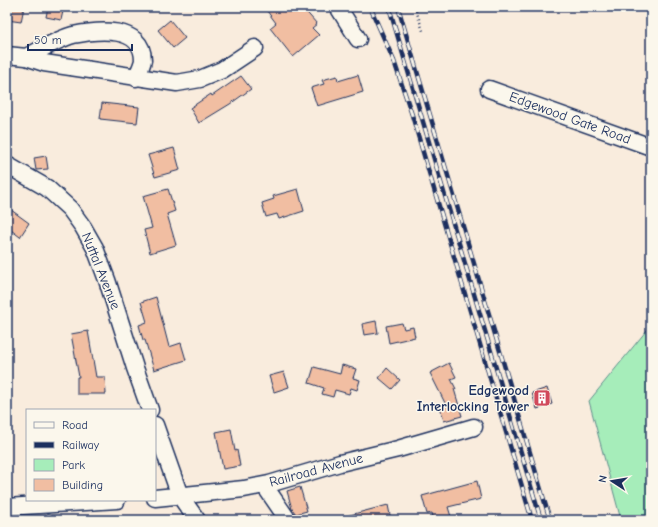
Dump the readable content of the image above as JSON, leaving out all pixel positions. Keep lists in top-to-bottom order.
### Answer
{
  "streets": {
    "street": ["Edgewood Gate Road", "Nuttal Avenue", "Railroad Avenue"]
  },
  "places": {
    "building": ["Edgewood Interlocking Tower"]
  },
  "legend": [
    "Road",
    "Railway",
    "Park",
    "Building"
  ],
  "scale_bar": "50 m",
  "north": "left"
}
